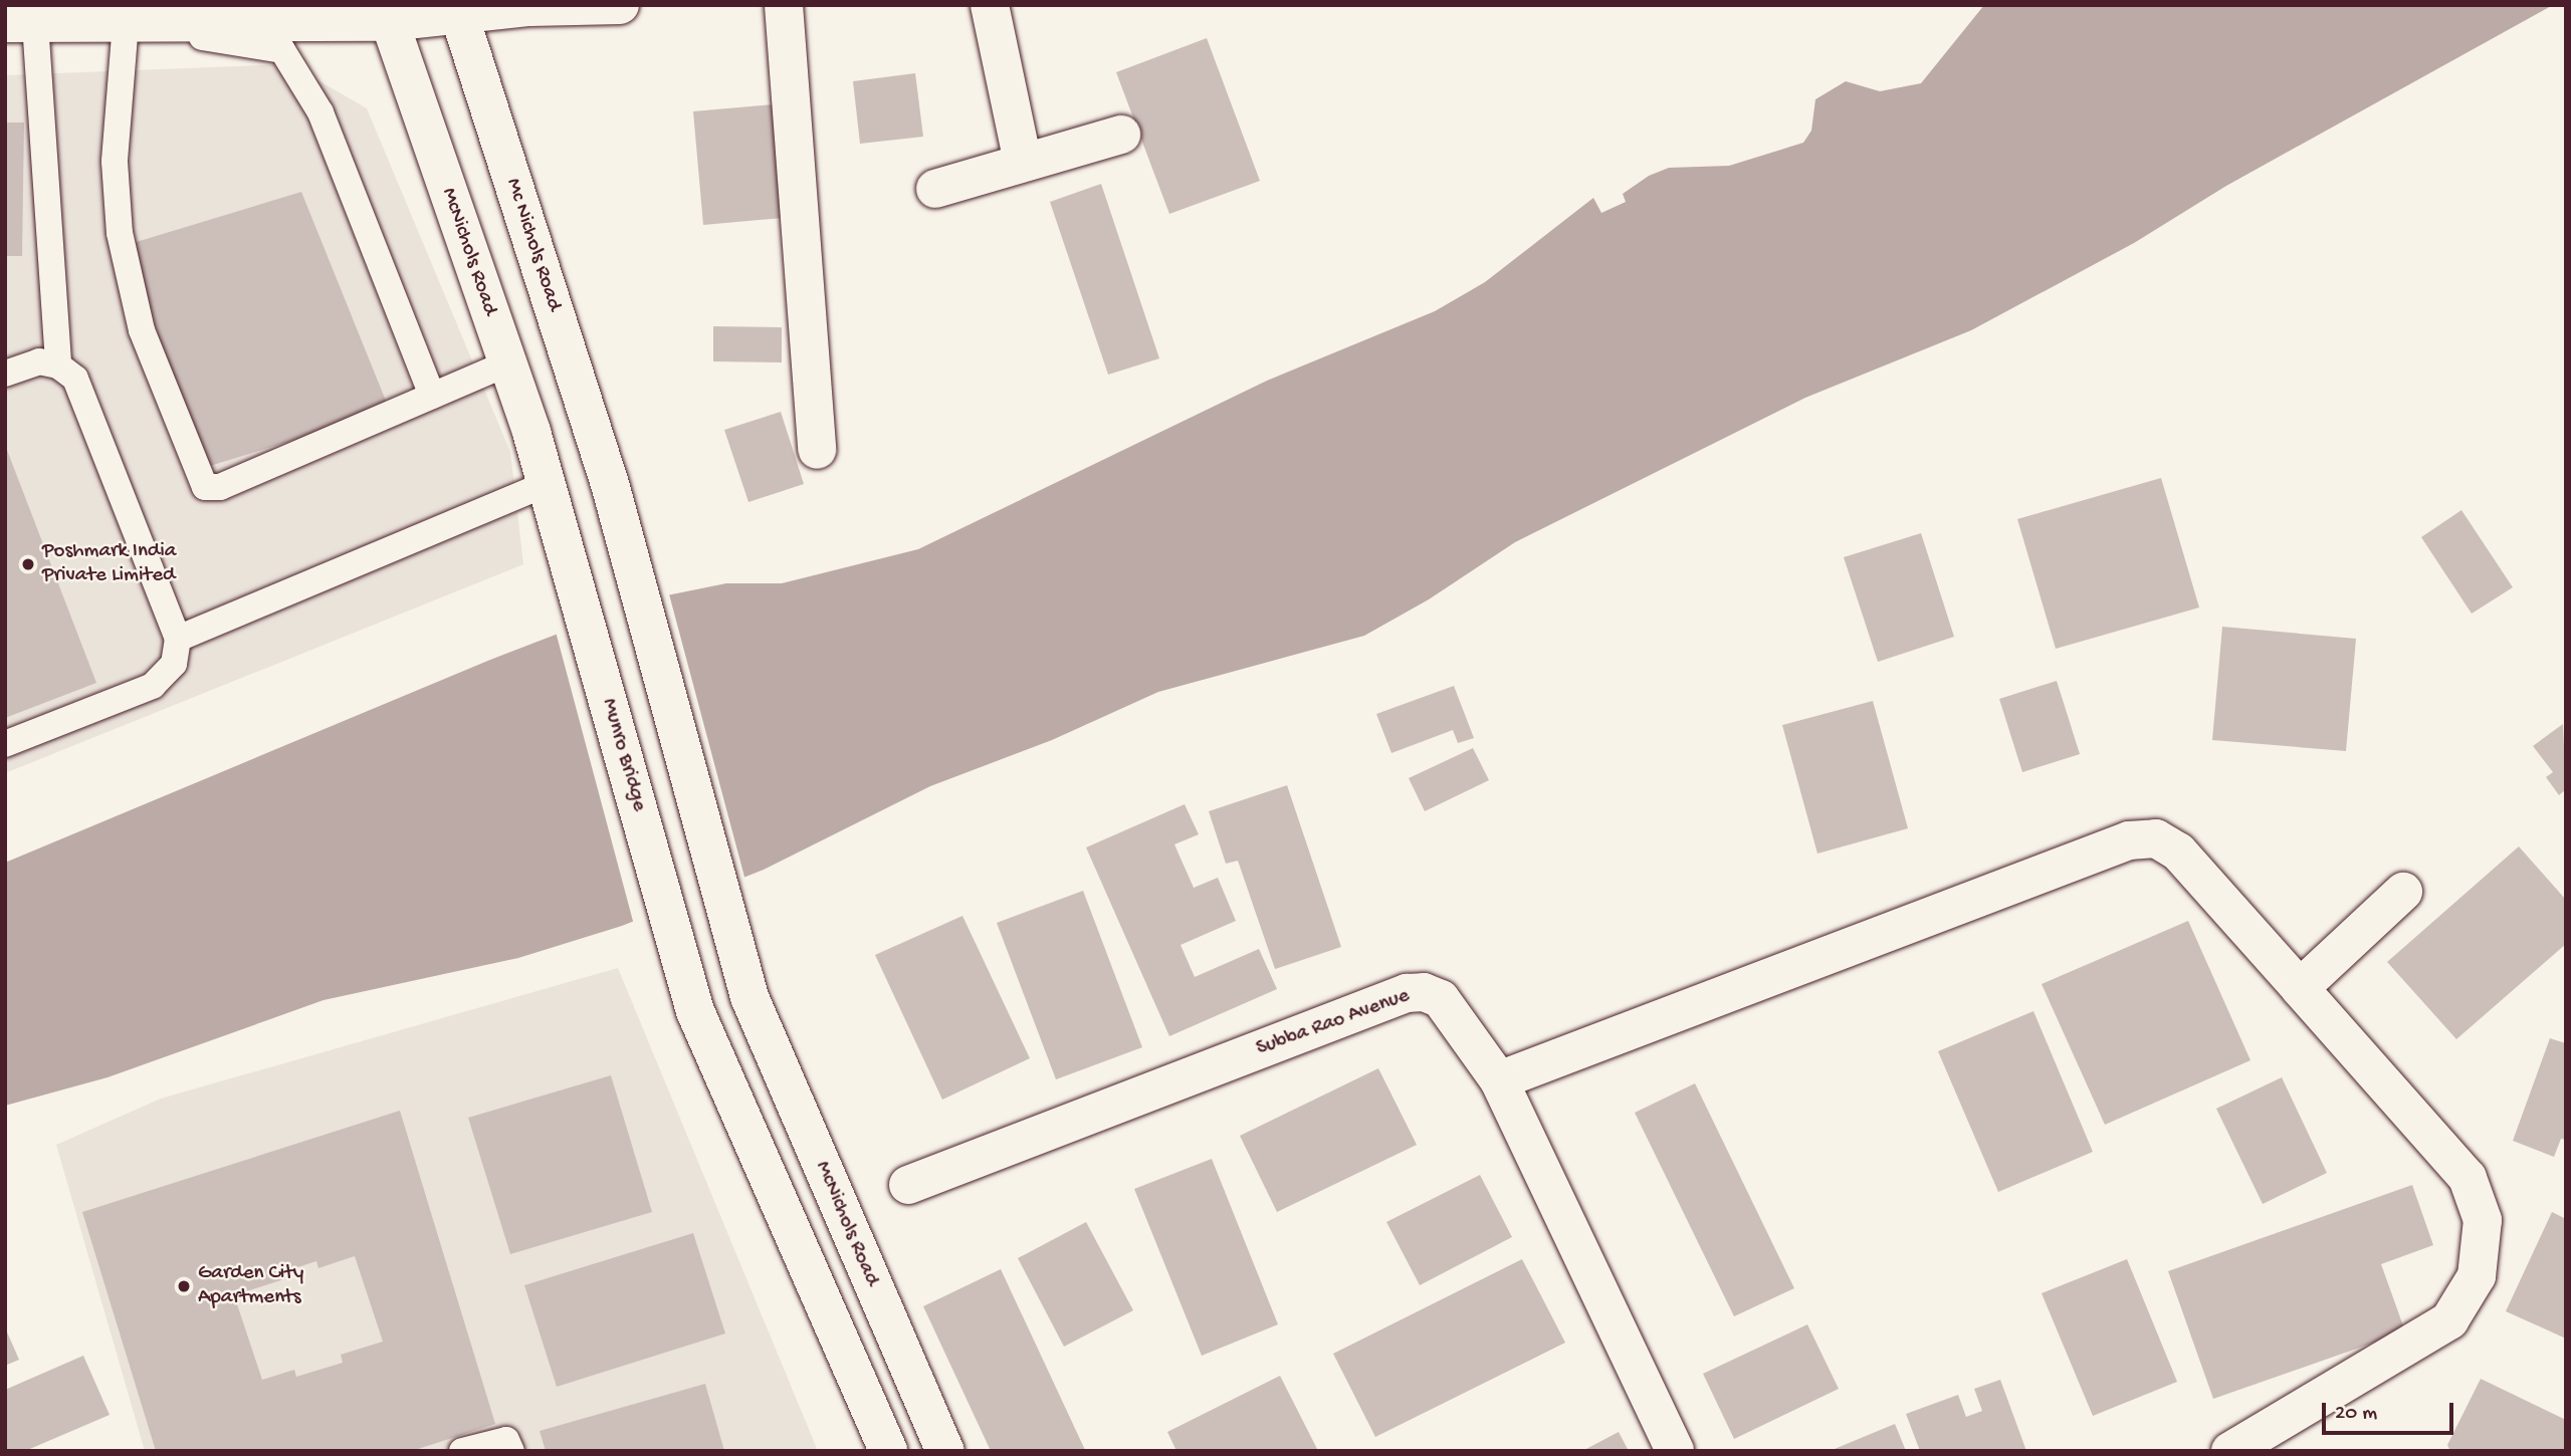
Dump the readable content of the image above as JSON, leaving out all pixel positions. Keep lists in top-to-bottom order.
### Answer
{
  "streets": {
    "street": [
      "Mc Nichols Road",
      "McNichols Road",
      "Munro Bridge",
      "Subba Rao Avenue"
    ]
  },
  "crossings": [
    ["Mc Nichols Road", "McNichols Road"],
    ["McNichols Road", "Munro Bridge"]
  ],
  "places": ["Poshmark India Private Limited", "Garden City Apartments"],
  "scale_bar": "20 m"
}
